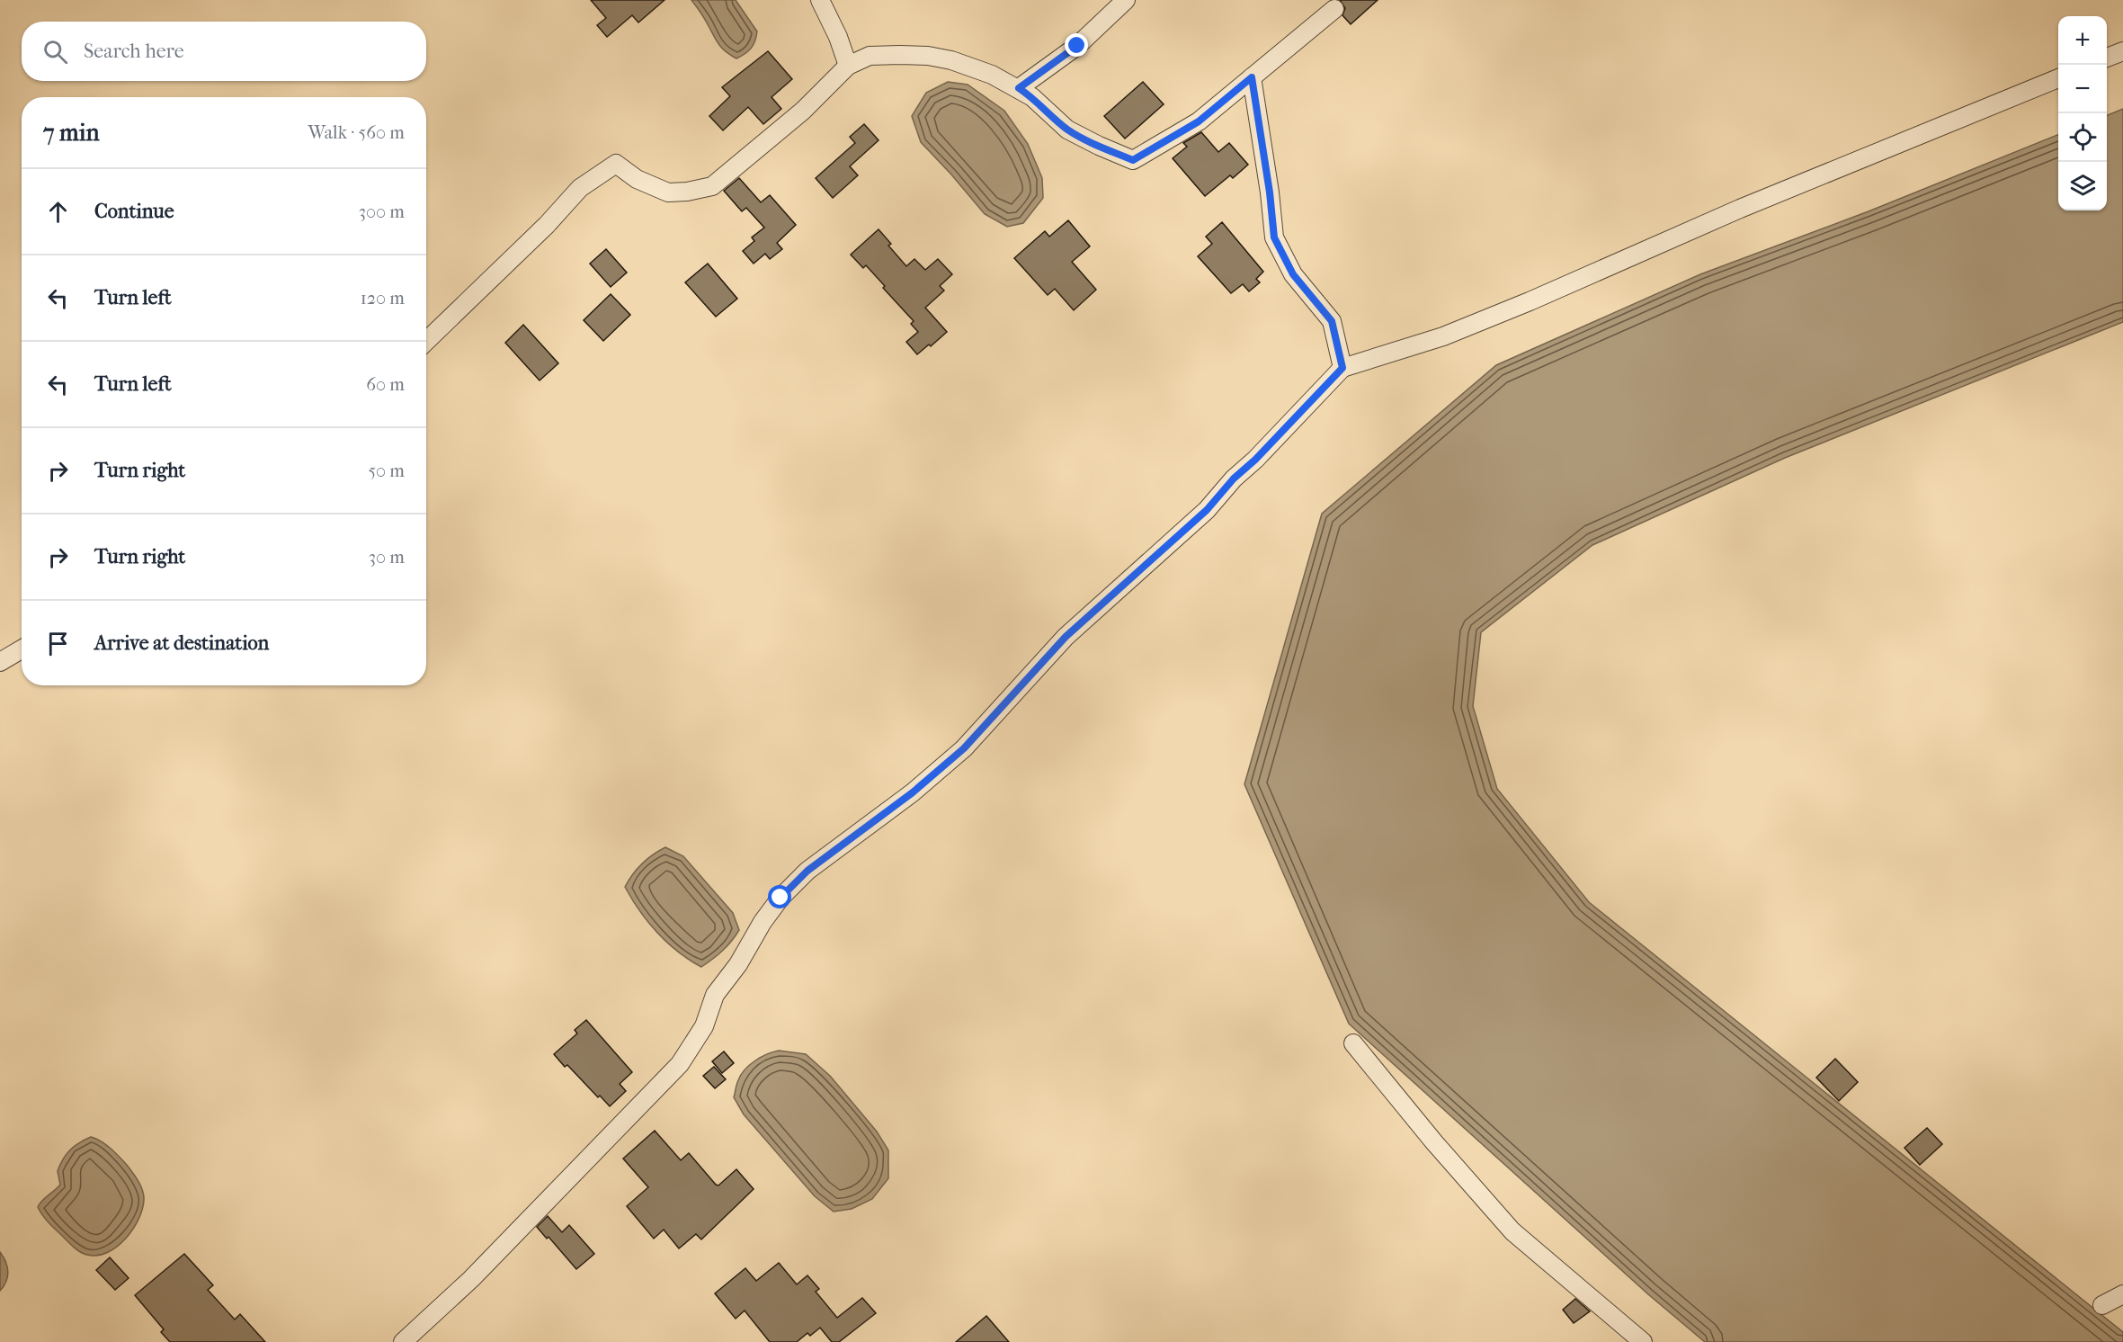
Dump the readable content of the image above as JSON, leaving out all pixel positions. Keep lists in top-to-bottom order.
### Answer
{
  "page": {
    "map_buttons": ["+", "−"],
    "search": "Search here",
    "heading": ["7 min", "Walk · 560 m"],
    "list": [
      ["Continue", "300 m"],
      ["Turn left", "120 m"],
      ["Turn left", "60 m"],
      ["Turn right", "50 m"],
      ["Turn right", "30 m"],
      "Arrive at destination"
    ]
  }
}
